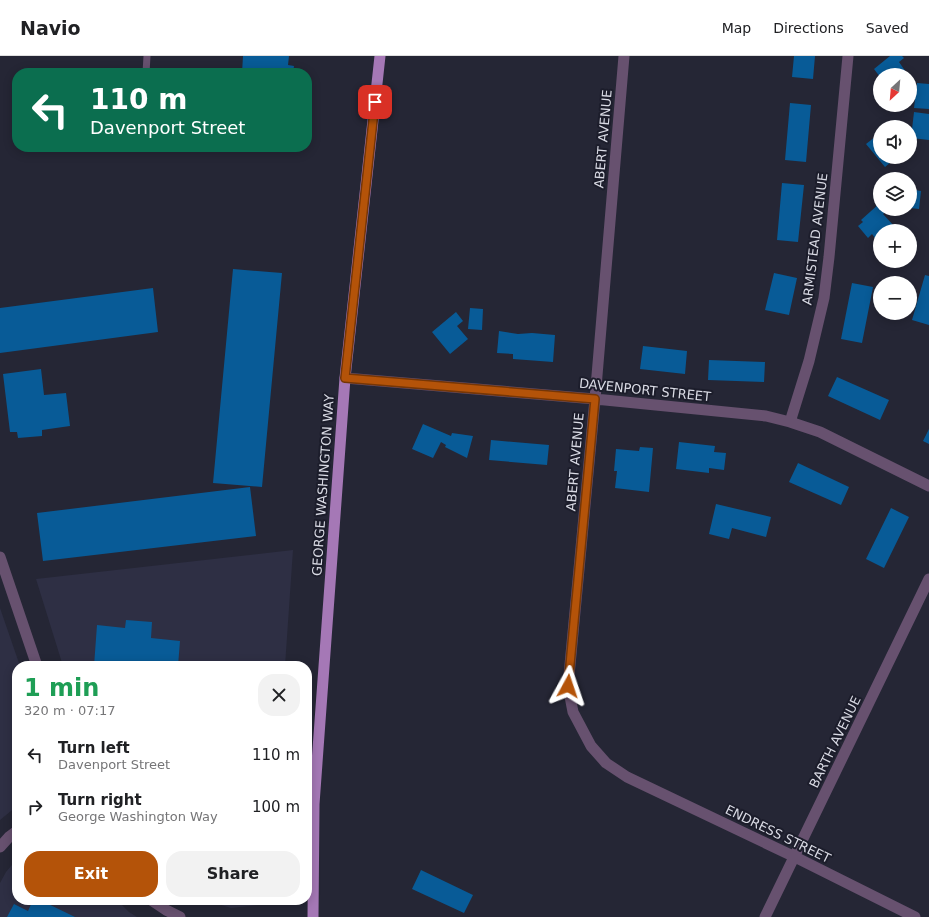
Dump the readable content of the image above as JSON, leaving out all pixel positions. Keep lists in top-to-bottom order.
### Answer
{
  "streets": {
    "main road": ["GEORGE WASHINGTON WAY"],
    "street": [
      "ABERT AVENUE",
      "ARMISTEAD AVENUE",
      "DAVENPORT STREET",
      "BARTH AVENUE",
      "ENDRESS STREET"
    ]
  },
  "crossings": [
    ["ABERT AVENUE", "DAVENPORT STREET"],
    ["ABERT AVENUE", "ENDRESS STREET"],
    ["ARMISTEAD AVENUE", "DAVENPORT STREET"],
    ["DAVENPORT STREET", "GEORGE WASHINGTON WAY"],
    ["BARTH AVENUE", "ENDRESS STREET"]
  ],
  "north": "bottom left",
  "page": {
    "header": "Navio",
    "nav": ["Map", "Directions", "Saved"],
    "map_buttons": ["+", "−"],
    "turn": ["110 m", "Davenport Street"],
    "heading": ["1 min", "320 m · 07:17"],
    "list": [
      {
        "name": "Turn left",
        "note": "Davenport Street",
        "value": "110 m"
      },
      {
        "name": "Turn right",
        "note": "George Washington Way",
        "value": "100 m"
      }
    ],
    "buttons": ["Exit", "Share"]
  }
}
